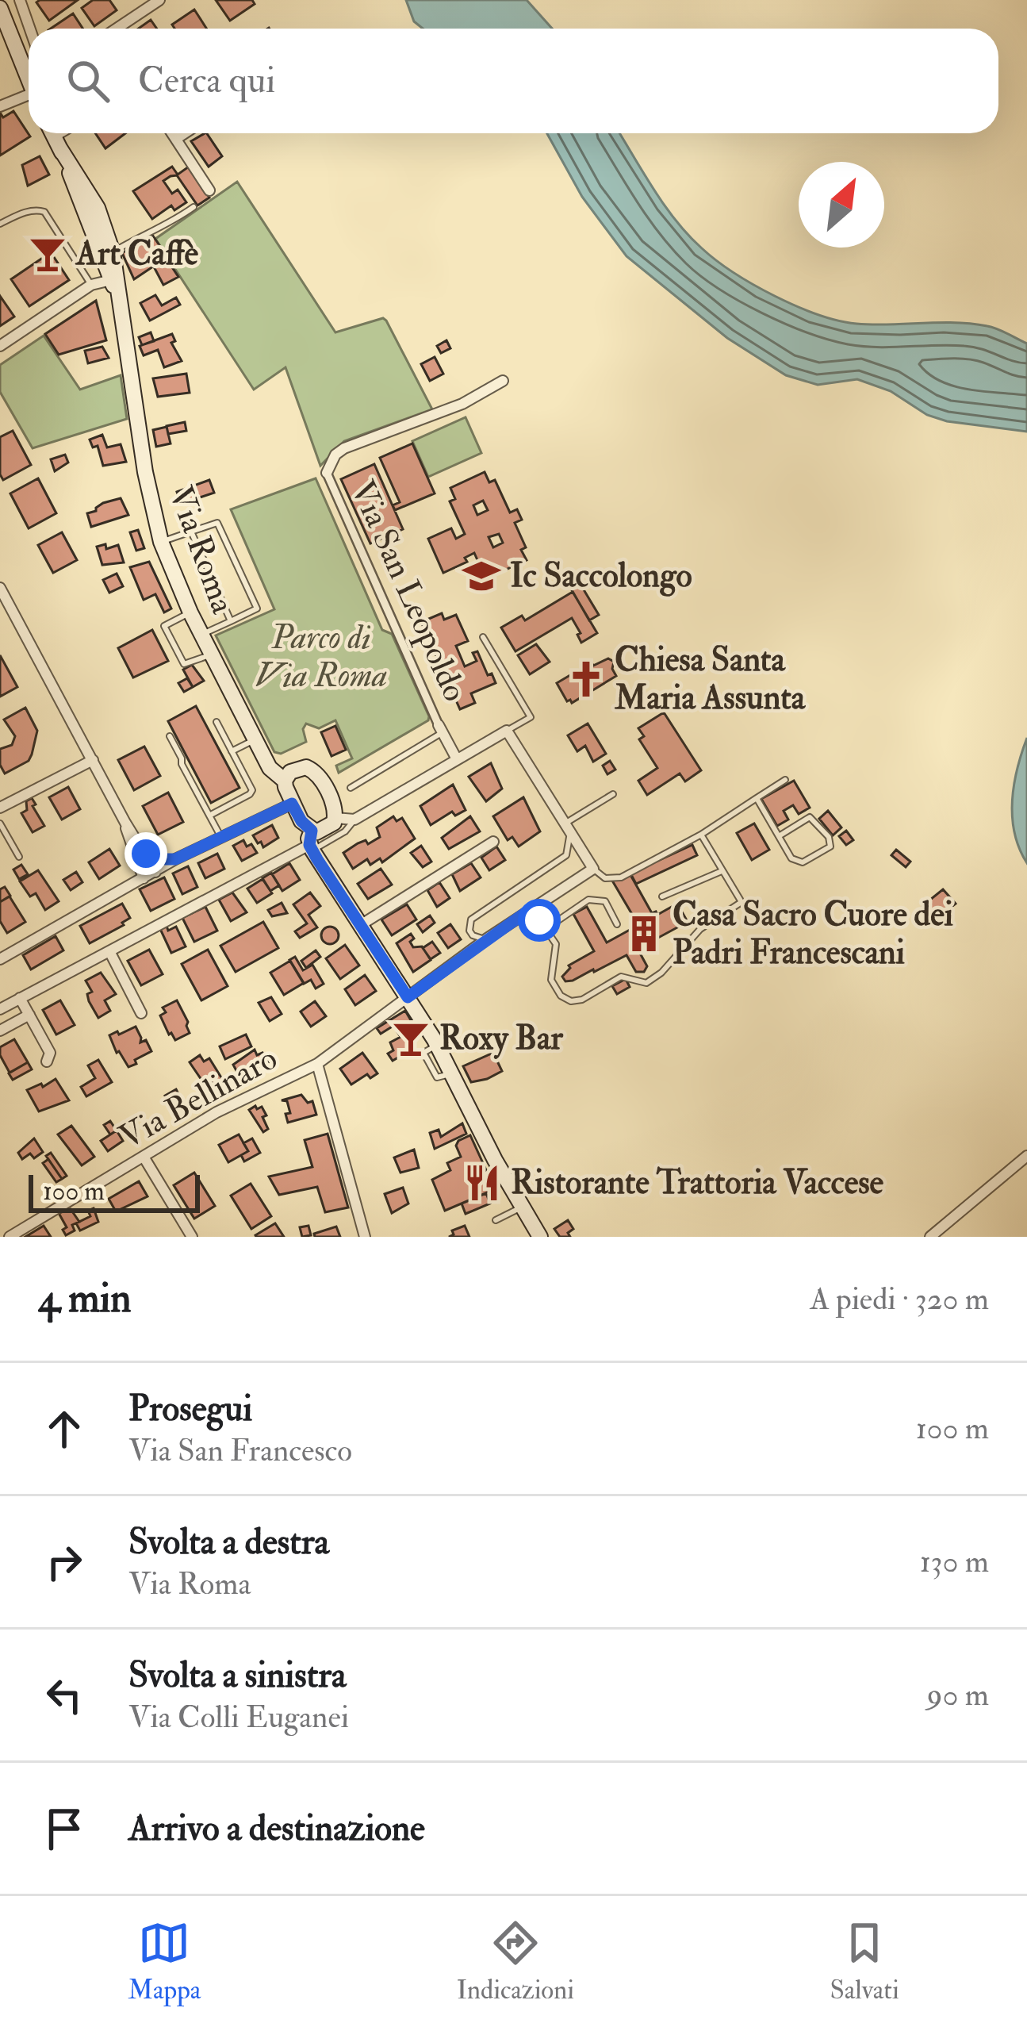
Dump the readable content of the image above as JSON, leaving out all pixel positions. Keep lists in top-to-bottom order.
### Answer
{
  "streets": {
    "main road": ["Via Roma"],
    "street": ["Via San Leopoldo", "Via Bellinaro"]
  },
  "parks": ["Parco di Via Roma"],
  "places": {
    "bar": ["Art Caffè", "Roxy Bar"],
    "school or university": ["Ic Saccolongo"],
    "church": ["Chiesa Santa Maria Assunta"],
    "building": ["Casa Sacro Cuore dei Padri Francescani"],
    "restaurant": ["Ristorante Trattoria Vaccese"]
  },
  "scale_bar": "100 m",
  "north": "top right",
  "page": {
    "search": "Cerca qui",
    "scale": "100 m",
    "heading": ["4 min", "A piedi · 320 m"],
    "list": [
      ["Prosegui", "Via San Francesco", "100 m"],
      ["Svolta a destra", "Via Roma", "130 m"],
      ["Svolta a sinistra", "Via Colli Euganei", "90 m"],
      "Arrivo a destinazione"
    ],
    "nav": ["Mappa", "Indicazioni", "Salvati"]
  }
}
